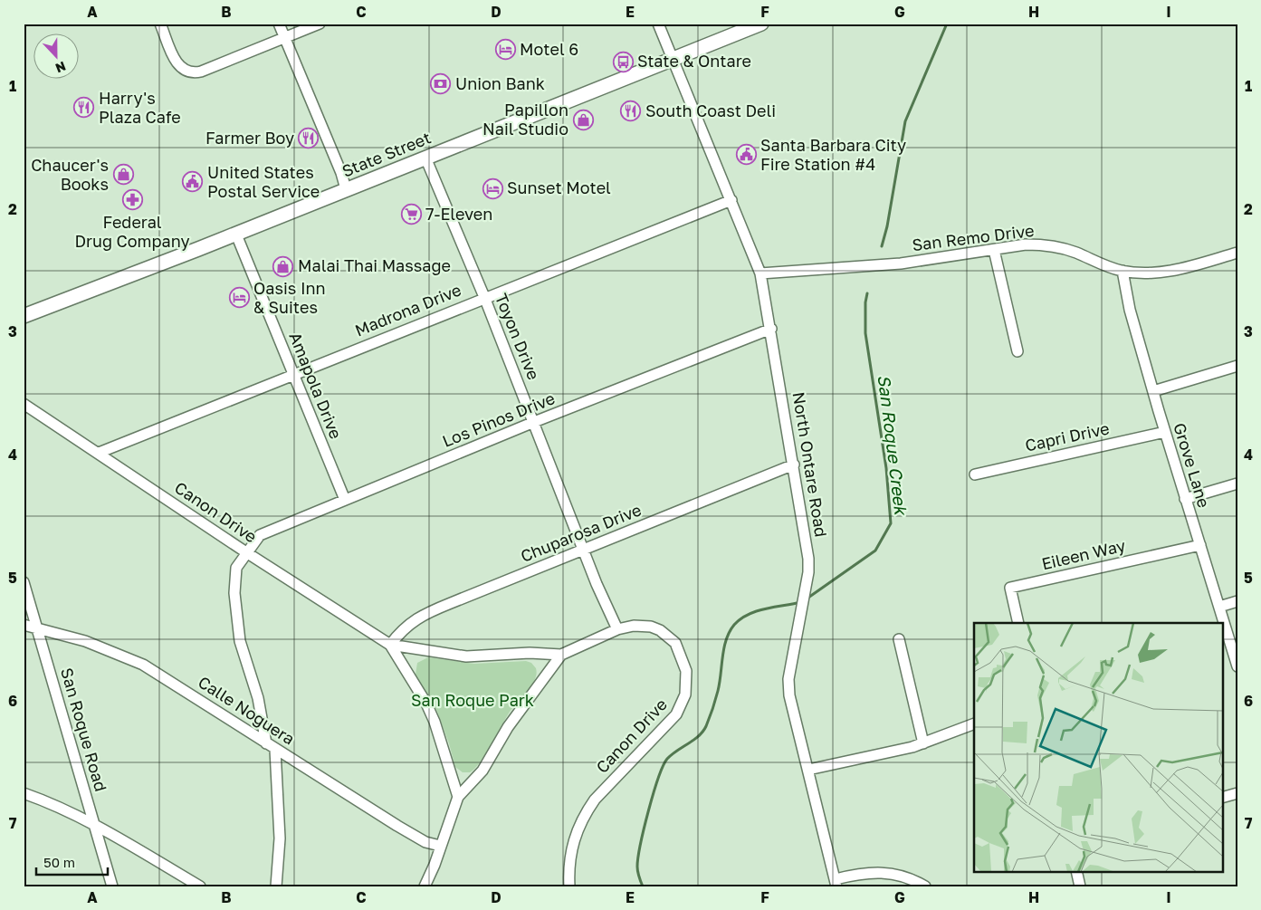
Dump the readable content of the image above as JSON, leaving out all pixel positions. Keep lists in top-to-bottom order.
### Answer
{
  "streets": {
    "main road": ["State Street"],
    "street": [
      "San Remo Drive",
      "Madrona Drive",
      "Toyon Drive",
      "Amapola Drive",
      "Los Pinos Drive",
      "Capri Drive",
      "North Ontare Road",
      "Grove Lane",
      "Canon Drive",
      "Chuparosa Drive",
      "Eileen Way",
      "Calle Noguera",
      "San Roque Road"
    ]
  },
  "crossings": [
    ["State Street", "Toyon Drive"],
    ["State Street", "Amapola Drive"],
    ["State Street", "North Ontare Road"],
    ["San Remo Drive", "North Ontare Road"],
    ["San Remo Drive", "Grove Lane"],
    ["Madrona Drive", "Toyon Drive"],
    ["Madrona Drive", "Amapola Drive"],
    ["Madrona Drive", "North Ontare Road"],
    ["Madrona Drive", "Canon Drive"],
    ["Toyon Drive", "Los Pinos Drive"],
    ["Toyon Drive", "Canon Drive"],
    ["Toyon Drive", "Chuparosa Drive"],
    ["Amapola Drive", "Los Pinos Drive"],
    ["Los Pinos Drive", "North Ontare Road"],
    ["Los Pinos Drive", "Canon Drive"],
    ["Los Pinos Drive", "Calle Noguera"],
    ["Capri Drive", "Grove Lane"],
    ["North Ontare Road", "Chuparosa Drive"],
    ["Grove Lane", "Eileen Way"],
    ["Canon Drive", "Chuparosa Drive"],
    ["Calle Noguera", "San Roque Road"]
  ],
  "water": ["San Roque Creek"],
  "parks": ["San Roque Park"],
  "places": {
    "hotel": ["Motel 6", "Sunset Motel", "Oasis Inn & Suites"],
    "bus stop": ["State & Ontare"],
    "bank": ["Union Bank"],
    "restaurant": ["Harry's Plaza Cafe", "South Coast Deli", "Farmer Boy"],
    "shop": ["Papillon Nail Studio", "Chaucer's Books", "Malai Thai Massage"],
    "public building": ["Santa Barbara City Fire Station #4", "United States Postal Service"],
    "pharmacy": ["Federal Drug Company"],
    "supermarket": ["7-Eleven"]
  },
  "scale_bar": "50 m",
  "north": "bottom",
  "grid": {
    "columns": [
      "A",
      "B",
      "C",
      "D",
      "E",
      "F",
      "G",
      "H",
      "I"
    ],
    "rows": [
      "1",
      "2",
      "3",
      "4",
      "5",
      "6",
      "7"
    ]
  }
}
